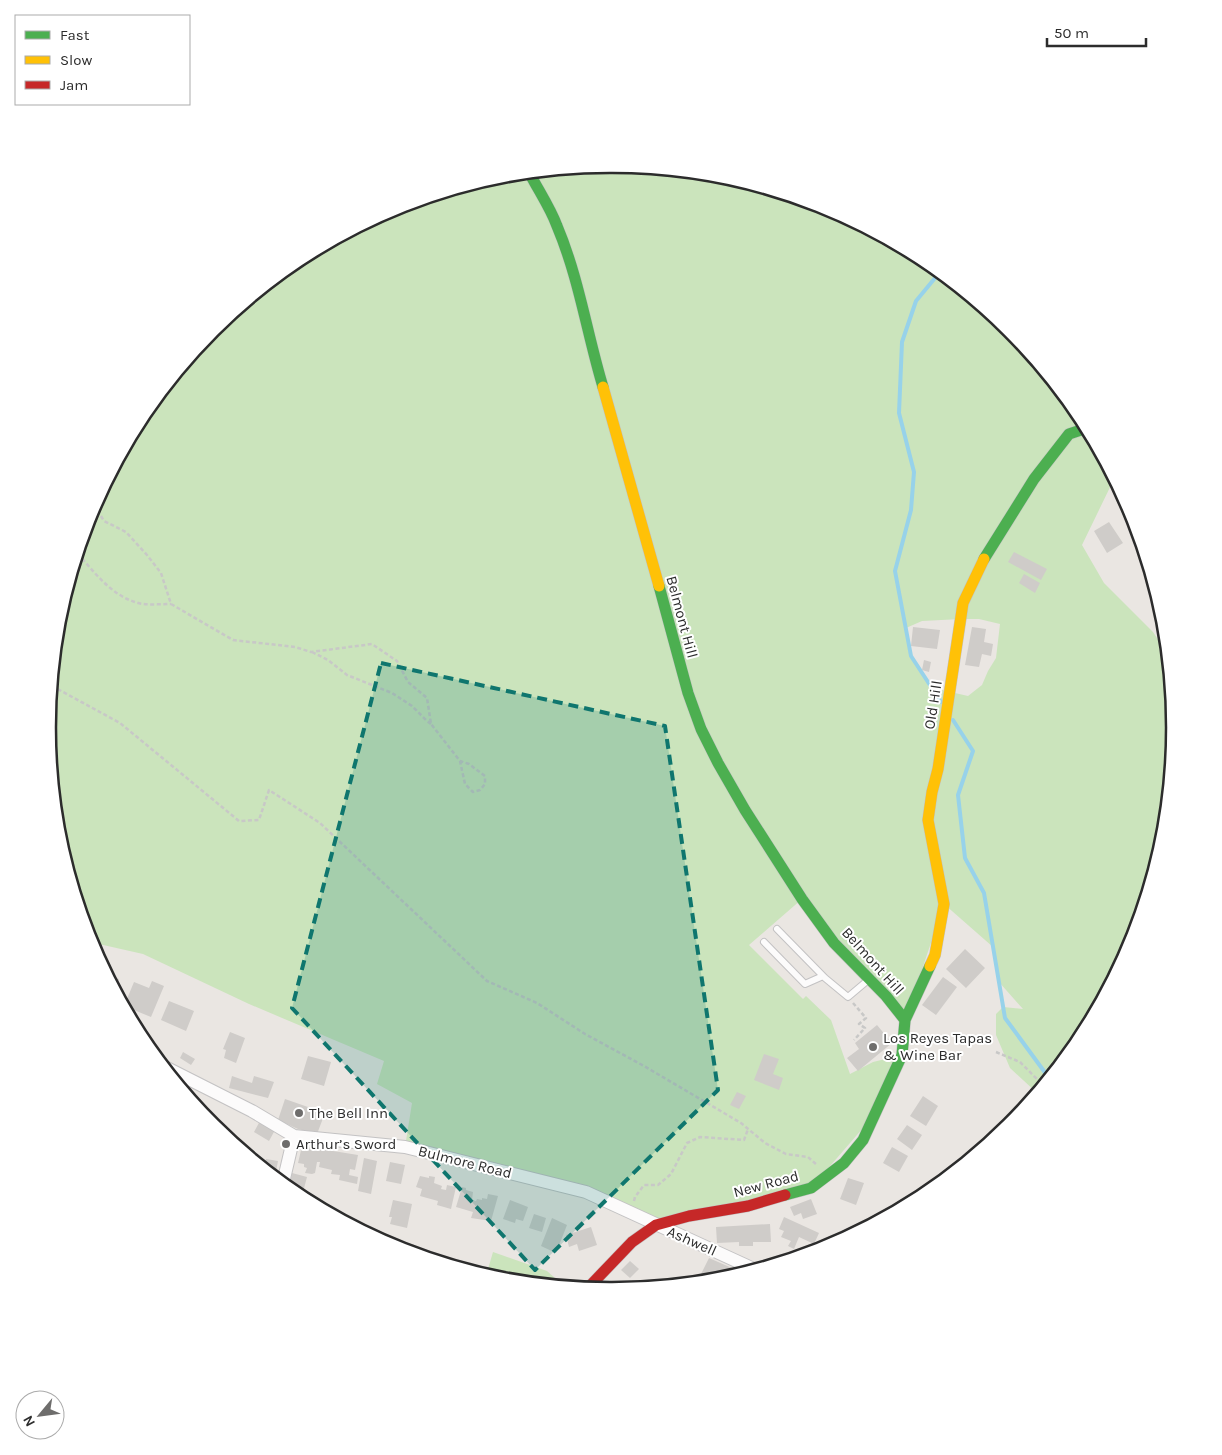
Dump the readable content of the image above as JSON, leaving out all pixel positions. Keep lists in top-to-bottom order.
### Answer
{
  "streets": {
    "main road": ["Belmont Hill", "Old Hill", "New Road"],
    "street": ["Bulmore Road", "Ashwell"]
  },
  "crossings": [
    ["Belmont Hill", "Old Hill"],
    ["Belmont Hill", "New Road"],
    ["Old Hill", "New Road"],
    ["Bulmore Road", "New Road"],
    ["Bulmore Road", "Ashwell"],
    ["New Road", "Ashwell"]
  ],
  "places": ["Los Reyes Tapas & Wine Bar", "The Bell Inn", "Arthur’s Sword"],
  "legend": ["Fast", "Slow", "Jam"],
  "scale_bar": "50 m",
  "north": "bottom left"
}
